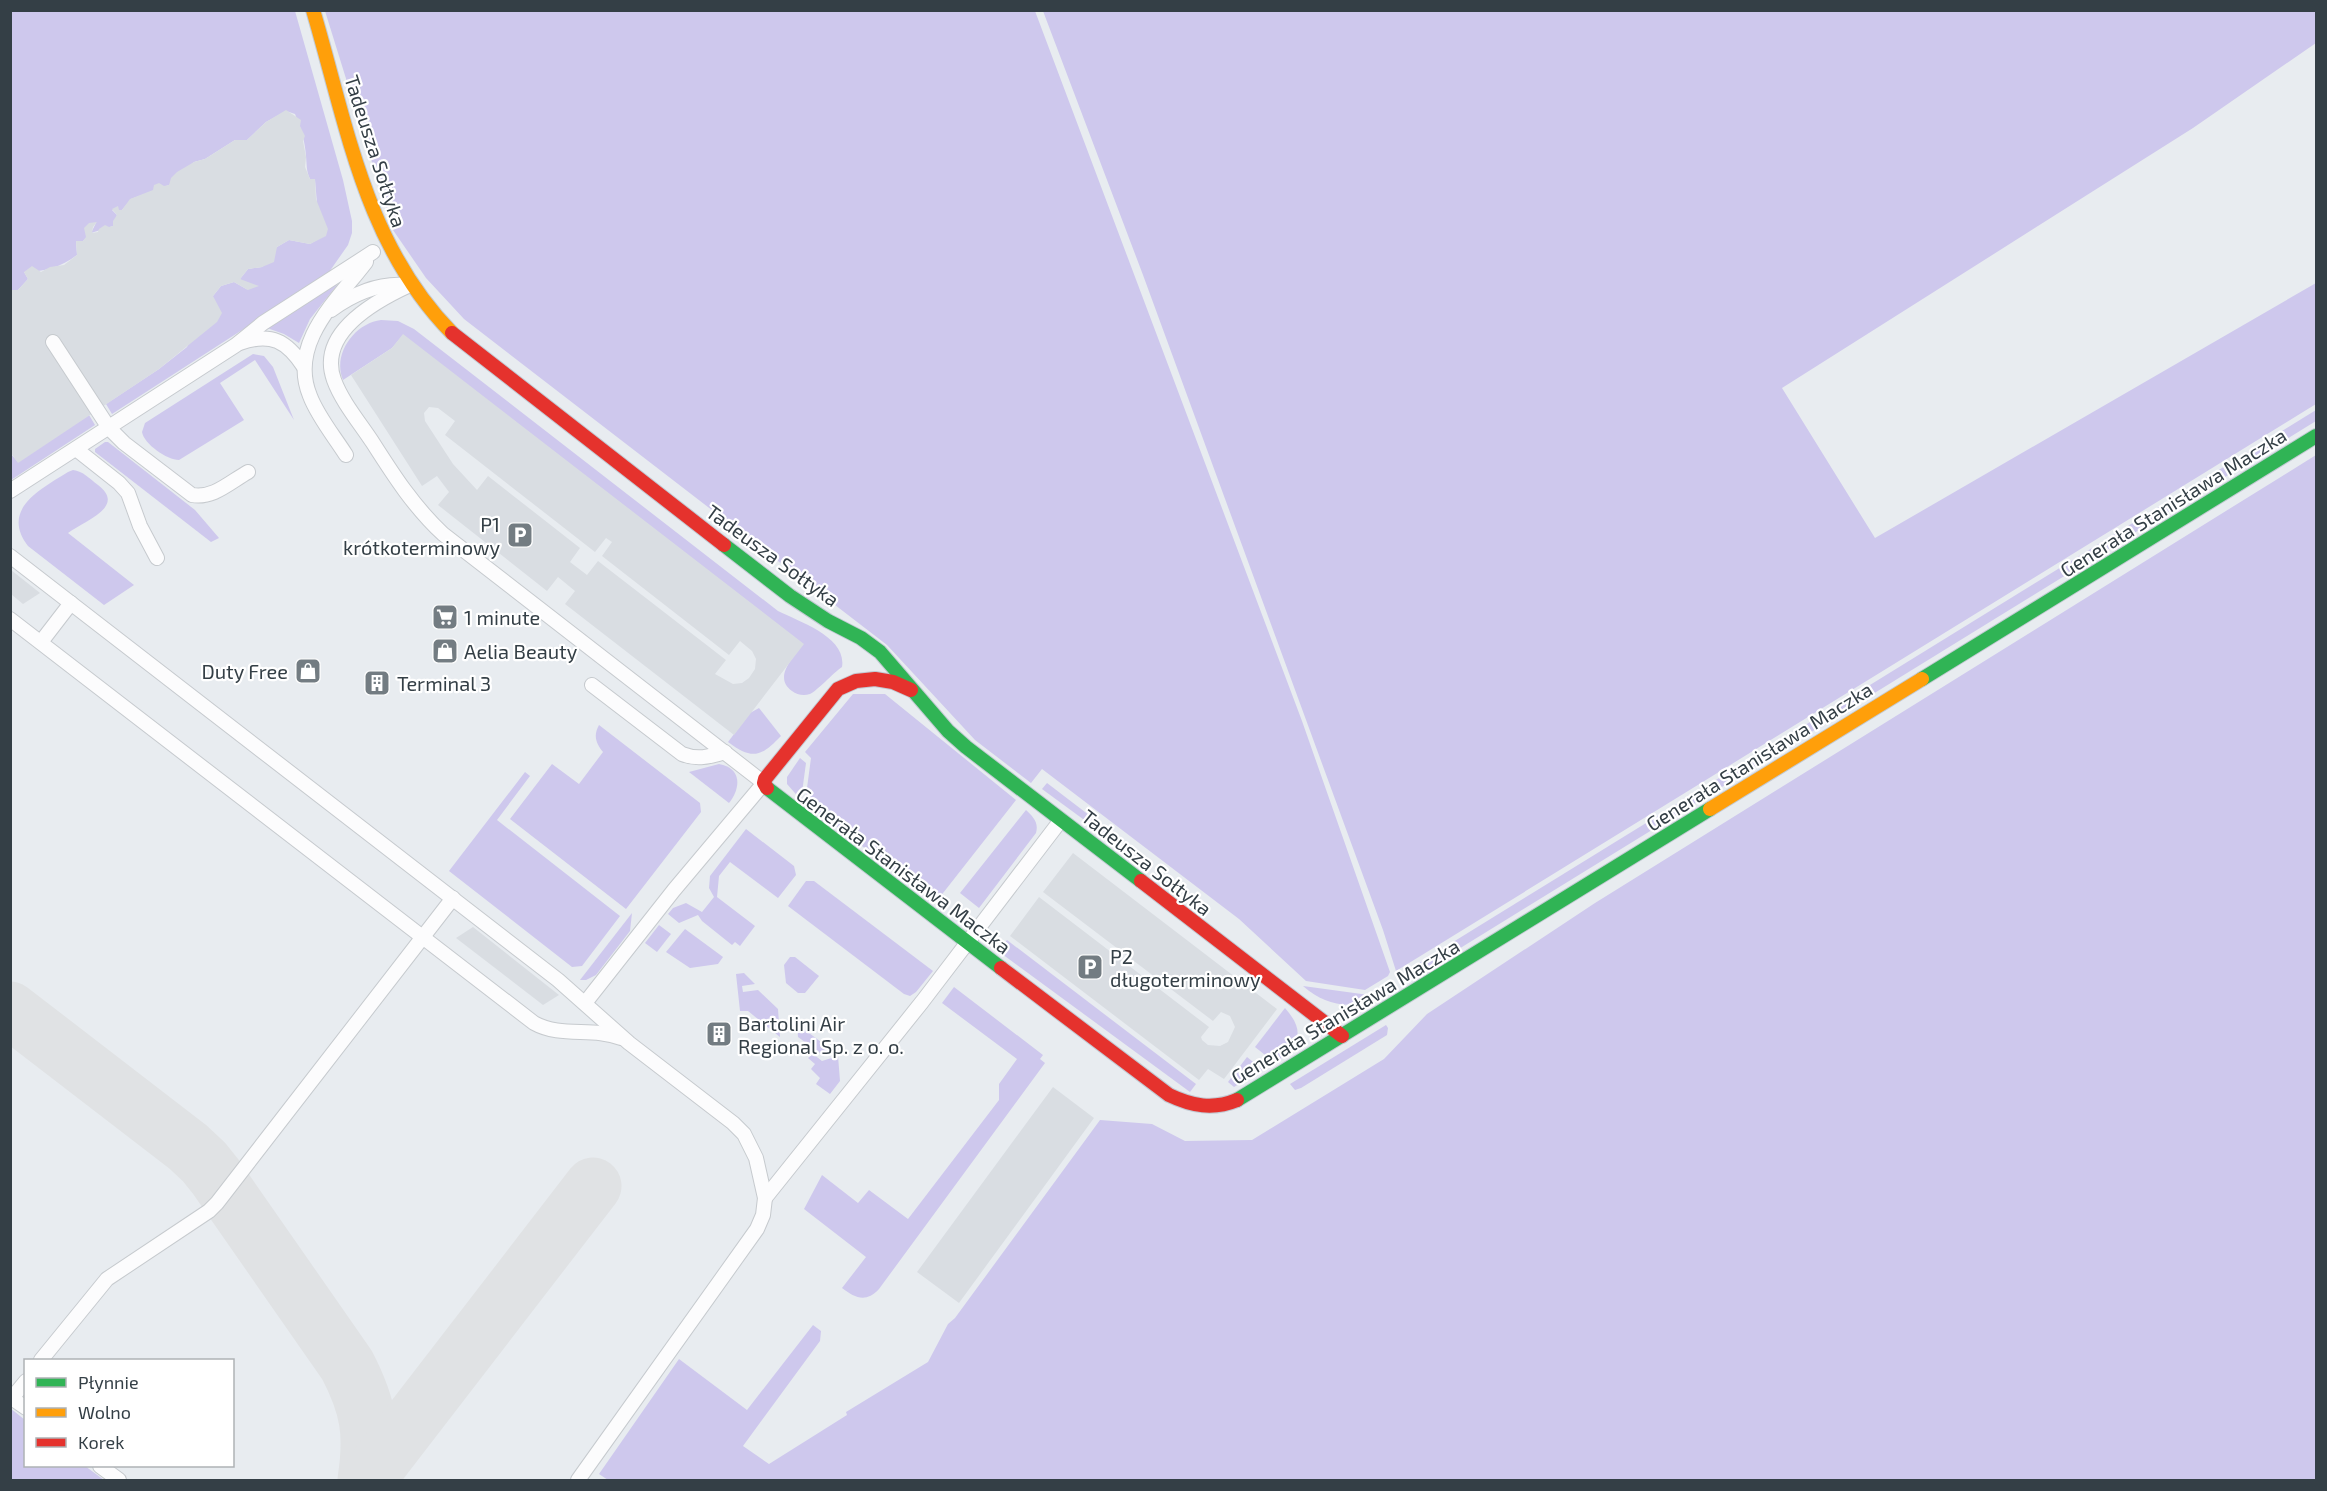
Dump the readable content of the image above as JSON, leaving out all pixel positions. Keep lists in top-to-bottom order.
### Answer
{
  "streets": {
    "street": ["Tadeusza Sołtyka", "Generała Stanisława Maczka"]
  },
  "crossings": [
    ["Tadeusza Sołtyka", "Generała Stanisława Maczka"]
  ],
  "places": {
    "parking": ["P1 krótkoterminowy", "P2 długoterminowy"],
    "supermarket": ["1 minute"],
    "shop": ["Aelia Beauty", "Duty Free"],
    "building": ["Terminal 3", "Bartolini Air Regional Sp. z o. o."]
  },
  "legend": ["Płynnie", "Wolno", "Korek"]
}
